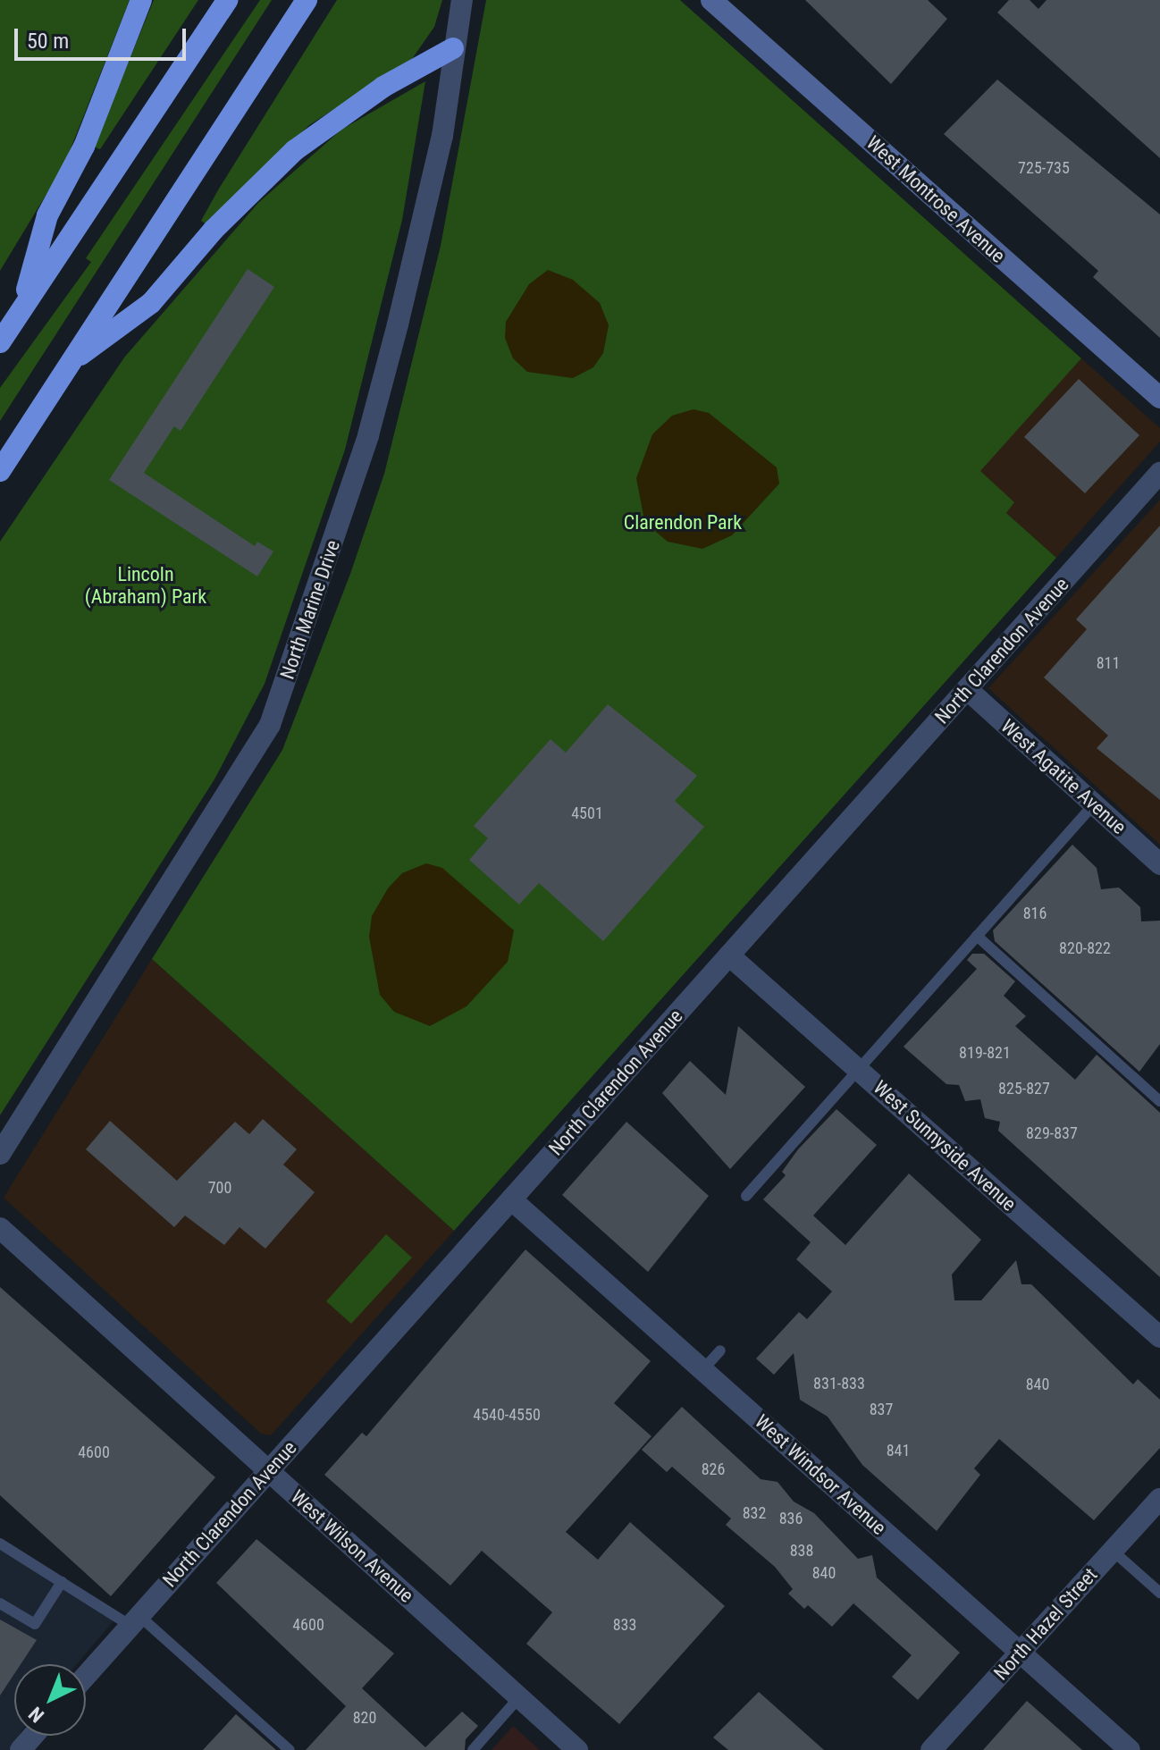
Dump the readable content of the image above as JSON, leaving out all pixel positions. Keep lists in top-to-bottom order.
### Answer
{
  "streets": {
    "main road": ["West Montrose Avenue"],
    "street": [
      "North Marine Drive",
      "North Clarendon Avenue",
      "West Agatite Avenue",
      "West Sunnyside Avenue",
      "West Windsor Avenue",
      "West Wilson Avenue",
      "North Hazel Street"
    ]
  },
  "crossings": [
    ["North Clarendon Avenue", "West Agatite Avenue"],
    ["North Clarendon Avenue", "West Sunnyside Avenue"],
    ["North Clarendon Avenue", "West Windsor Avenue"],
    ["North Clarendon Avenue", "West Wilson Avenue"],
    ["West Windsor Avenue", "North Hazel Street"]
  ],
  "parks": ["Clarendon Park", "Lincoln (Abraham) Park"],
  "house_numbers": [
    "725-735",
    "811",
    "4501",
    "816",
    "820-822",
    "819-821",
    "825-827",
    "829-837",
    "700",
    "831-833",
    "840",
    "837",
    "4540-4550",
    "841",
    "4600",
    "826",
    "832",
    "836",
    "838",
    "840",
    "4600",
    "833",
    "820"
  ],
  "scale_bar": "50 m",
  "north": "bottom left"
}
